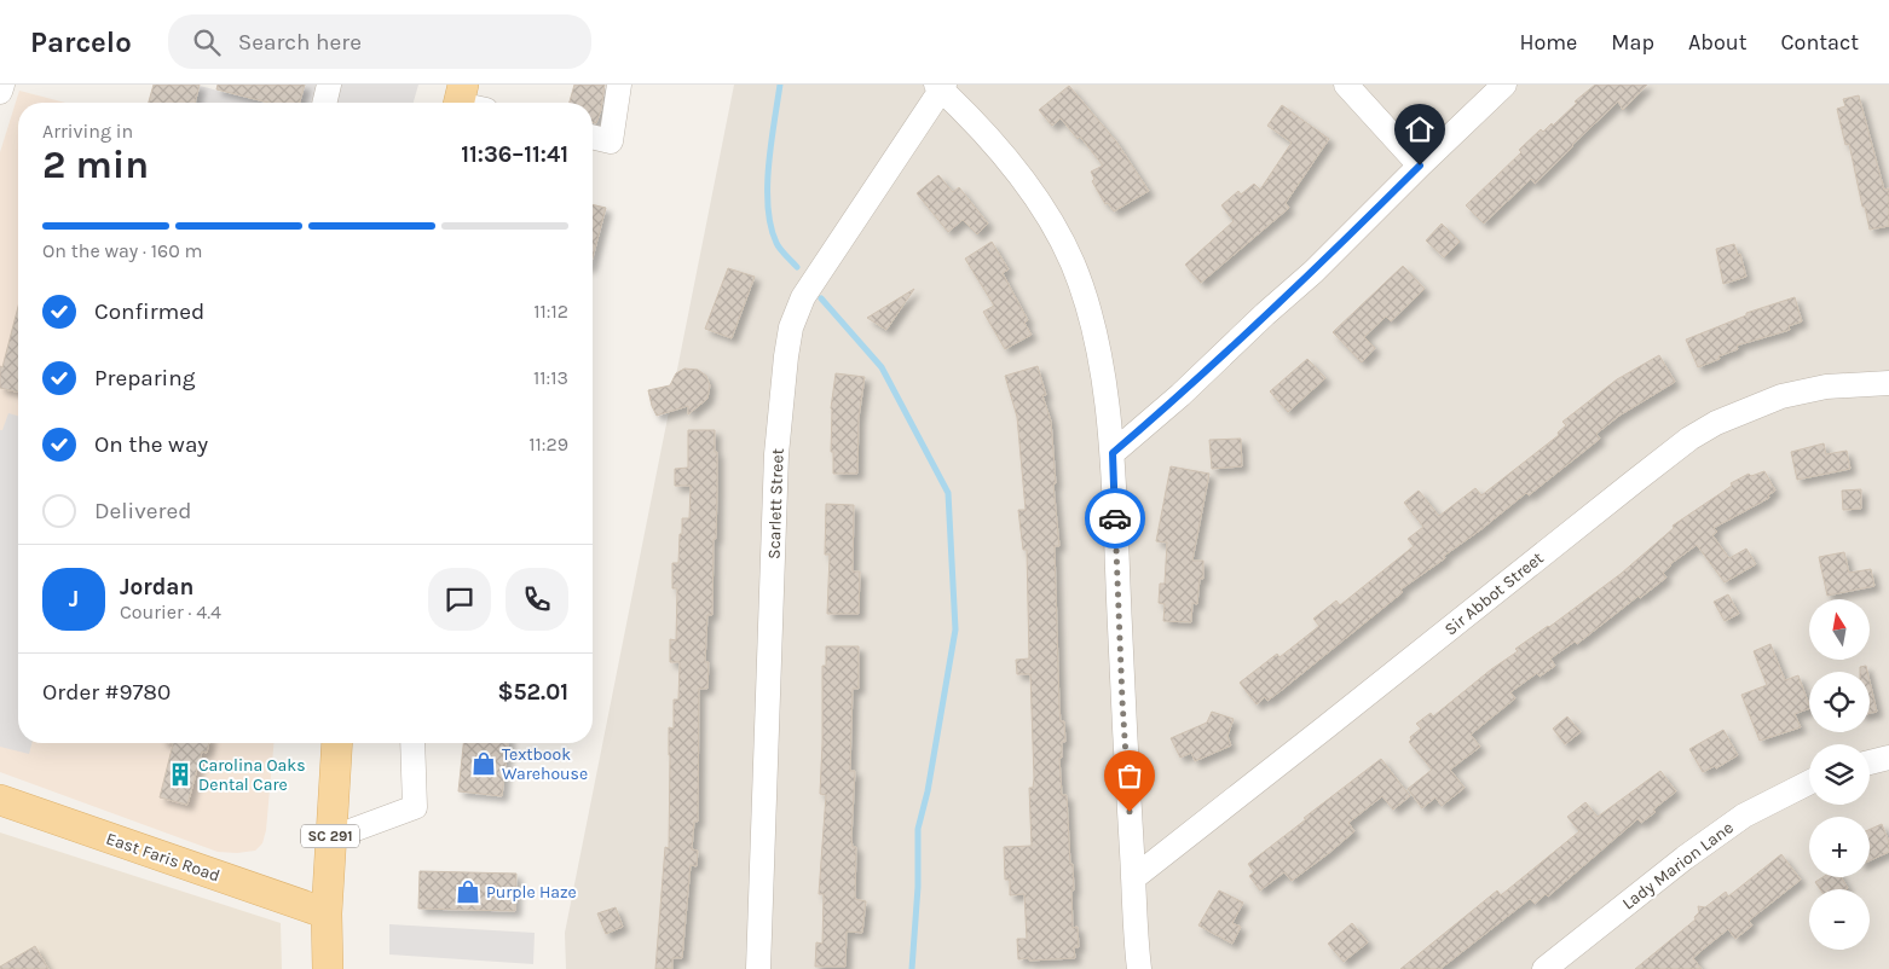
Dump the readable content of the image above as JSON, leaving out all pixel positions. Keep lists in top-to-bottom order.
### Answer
{
  "streets": {
    "main road": ["SC 291", "East Faris Road"],
    "street": ["Scarlett Street", "Sir Abbot Street", "Lady Marion Lane"]
  },
  "crossings": [
    ["SC 291", "East Faris Road"]
  ],
  "places": {
    "shop": ["Textbook Warehouse", "Purple Haze"],
    "building": ["Carolina Oaks Dental Care"]
  },
  "north": "top",
  "page": {
    "header": "Parcelo",
    "search": "Search here",
    "nav": [
      "Home",
      "Map",
      "About",
      "Contact"
    ],
    "heading": ["2 min", "Arriving in", "11:36–11:41"],
    "panel": [
      "Jordan",
      "Courier · 4.4",
      "Order #9780",
      "$52.01"
    ],
    "bar": "On the way · 160 m",
    "list": [
      ["Confirmed", "11:12"],
      ["Preparing", "11:13"],
      ["On the way", "11:29"],
      "Delivered"
    ],
    "round": "J",
    "map_buttons": ["+", "−"]
  }
}
